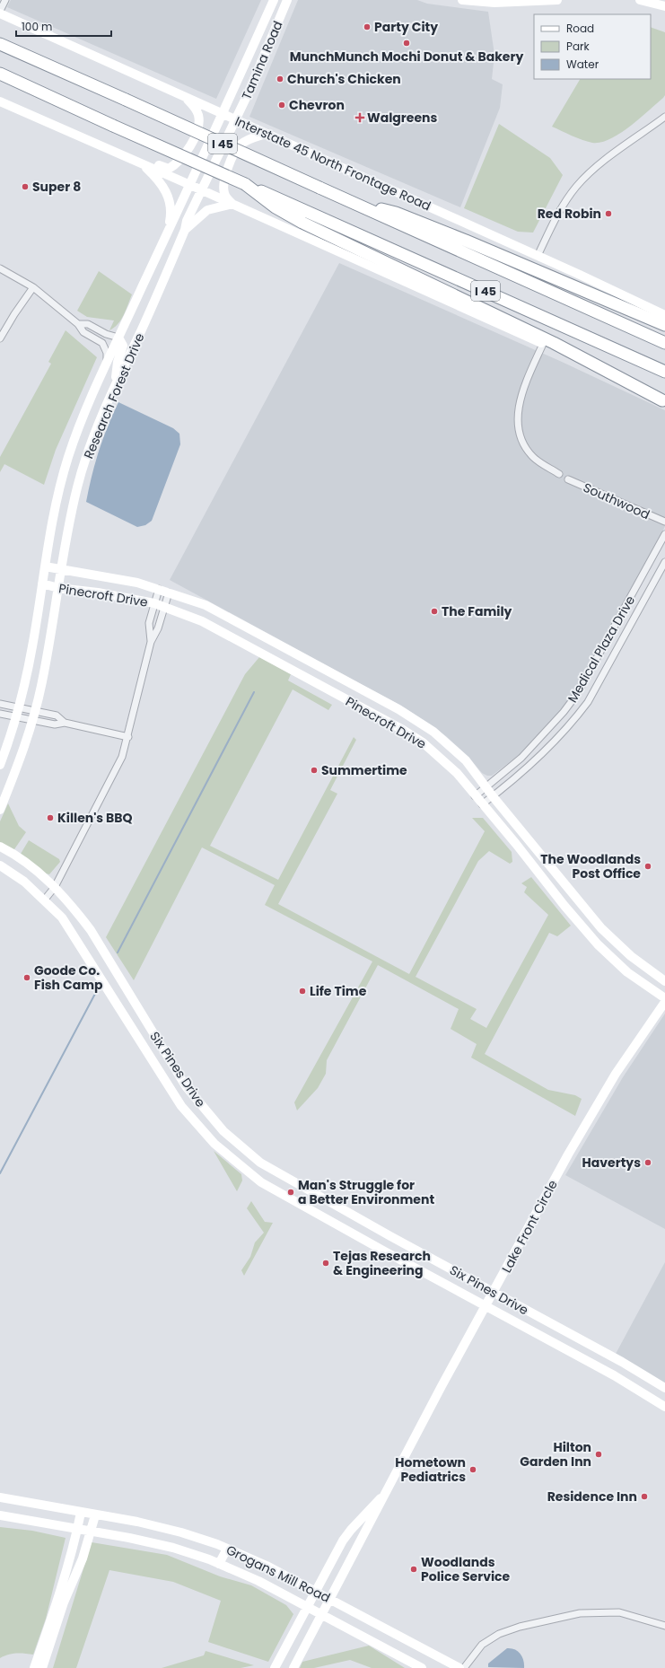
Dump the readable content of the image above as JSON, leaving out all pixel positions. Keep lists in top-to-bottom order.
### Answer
{
  "streets": {
    "highway": ["I 45"],
    "street": [
      "Tamina Road",
      "Interstate 45 North Frontage Road",
      "Research Forest Drive",
      "Southwood",
      "Pinecroft Drive",
      "Medical Plaza Drive",
      "Six Pines Drive",
      "Lake Front Circle",
      "Grogans Mill Road"
    ]
  },
  "crossings": [
    ["Tamina Road", "Interstate 45 North Frontage Road"],
    ["Tamina Road", "Research Forest Drive"],
    ["Interstate 45 North Frontage Road", "Research Forest Drive"],
    ["Research Forest Drive", "Pinecroft Drive"],
    ["Pinecroft Drive", "Medical Plaza Drive"],
    ["Six Pines Drive", "Lake Front Circle"],
    ["Lake Front Circle", "Grogans Mill Road"]
  ],
  "places": {
    "other": [
      "Party City",
      "MunchMunch Mochi Donut & Bakery",
      "Church's Chicken",
      "Chevron",
      "Super 8",
      "Red Robin",
      "The Family",
      "Summertime",
      "Killen's BBQ",
      "The Woodlands Post Office",
      "Goode Co. Fish Camp",
      "Life Time",
      "Havertys",
      "Man's Struggle for a Better Environment",
      "Tejas Research & Engineering",
      "Hilton Garden Inn",
      "Hometown Pediatrics",
      "Residence Inn",
      "Woodlands Police Service"
    ],
    "health": ["Walgreens"]
  },
  "legend": ["Road", "Park", "Water"],
  "scale_bar": "100 m"
}
